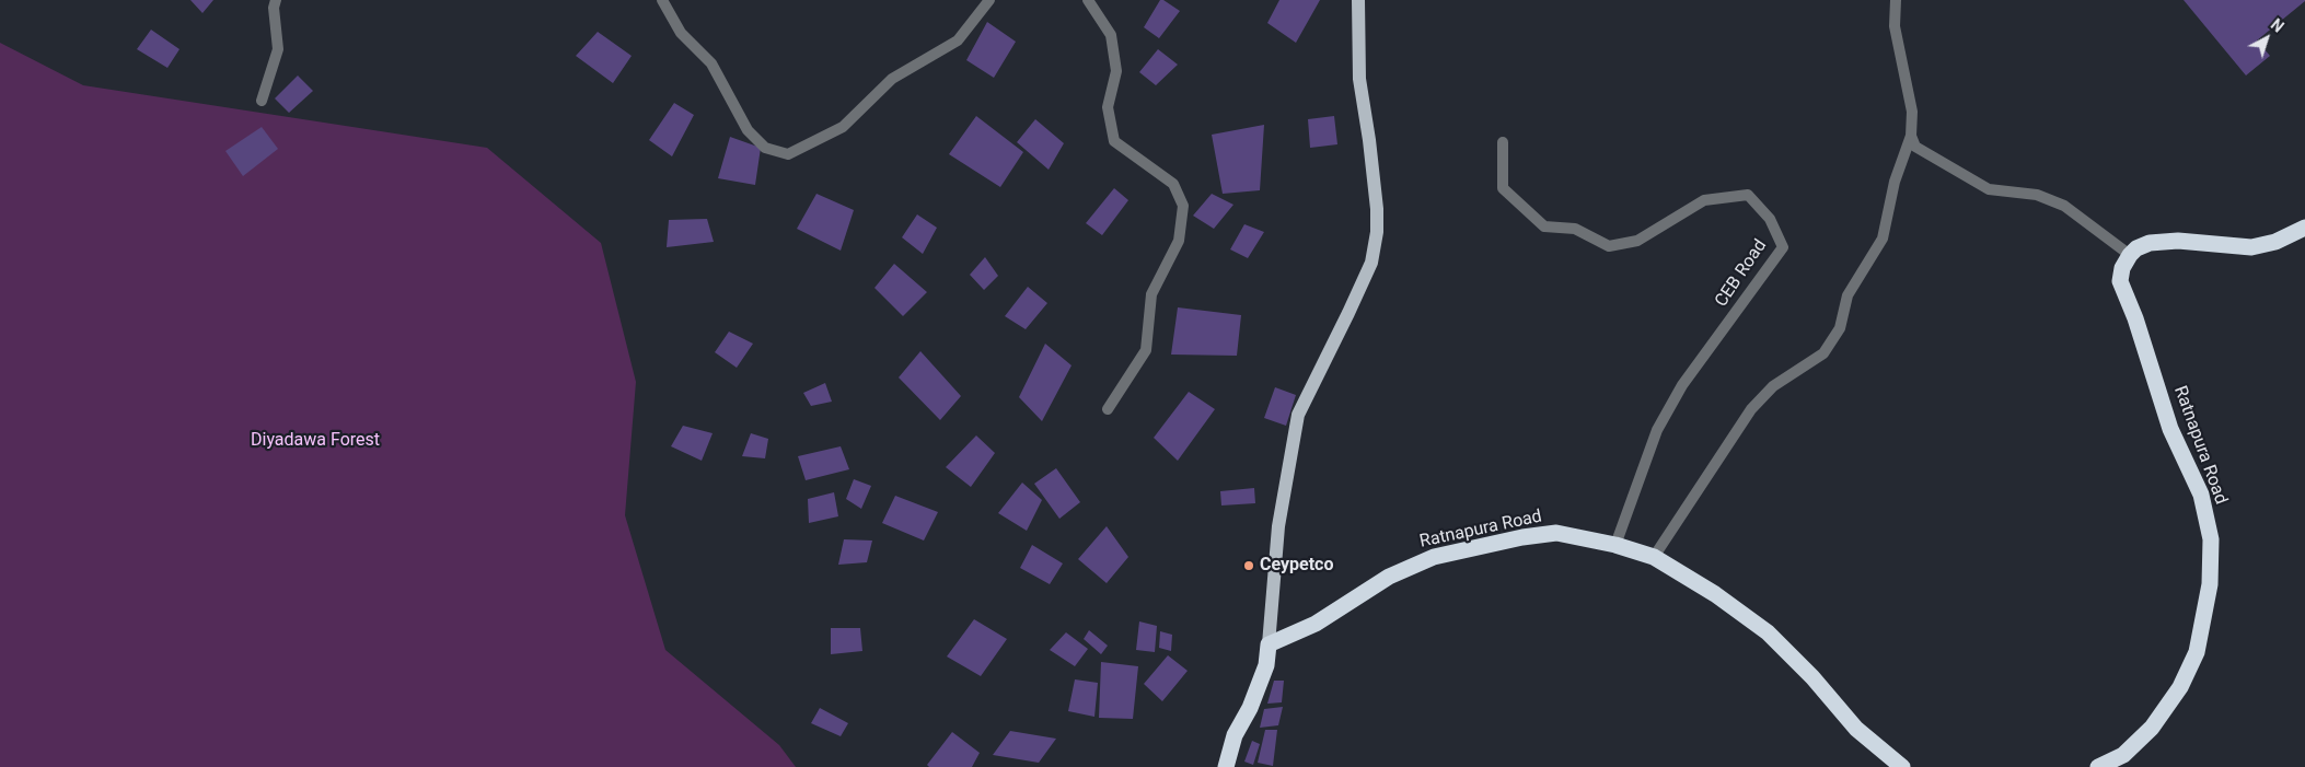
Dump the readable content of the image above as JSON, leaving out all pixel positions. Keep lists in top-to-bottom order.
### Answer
{
  "streets": {
    "highway": ["Ratnapura Road"],
    "street": ["CEB Road"]
  },
  "crossings": [
    ["CEB Road", "Ratnapura Road"]
  ],
  "parks": ["Diyadawa Forest"],
  "places": ["Ceypetco"],
  "north": "top right"
}
